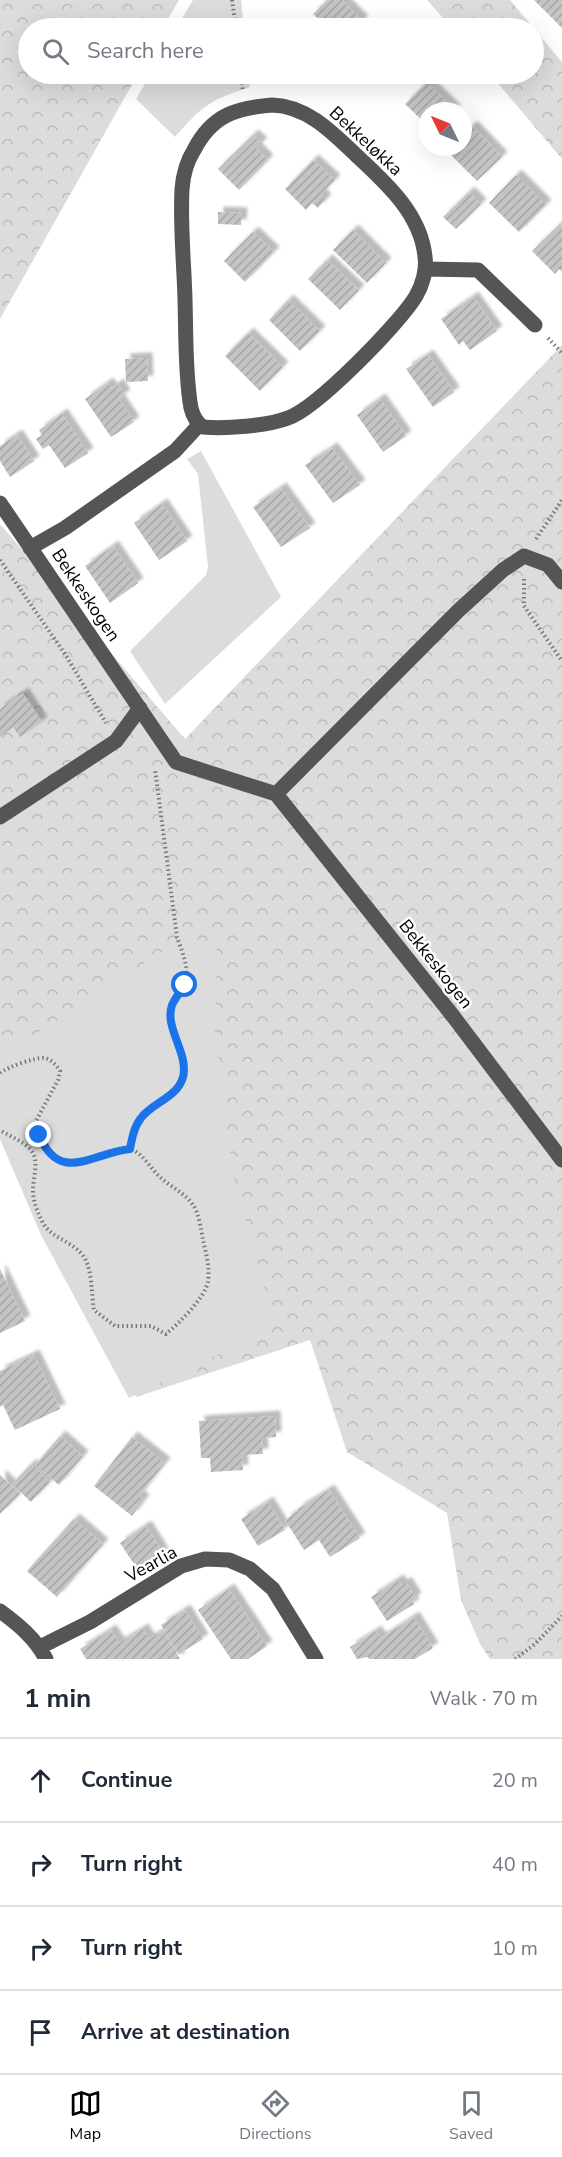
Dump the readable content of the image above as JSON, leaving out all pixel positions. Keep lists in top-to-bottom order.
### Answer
{
  "streets": {
    "street": ["Bekkeløkka", "Bekkeskogen", "Vearlia"]
  },
  "north": "top left",
  "page": {
    "search": "Search here",
    "heading": ["1 min", "Walk · 70 m"],
    "list": [
      ["Continue", "20 m"],
      ["Turn right", "40 m"],
      ["Turn right", "10 m"],
      "Arrive at destination"
    ],
    "nav": ["Map", "Directions", "Saved"]
  }
}
